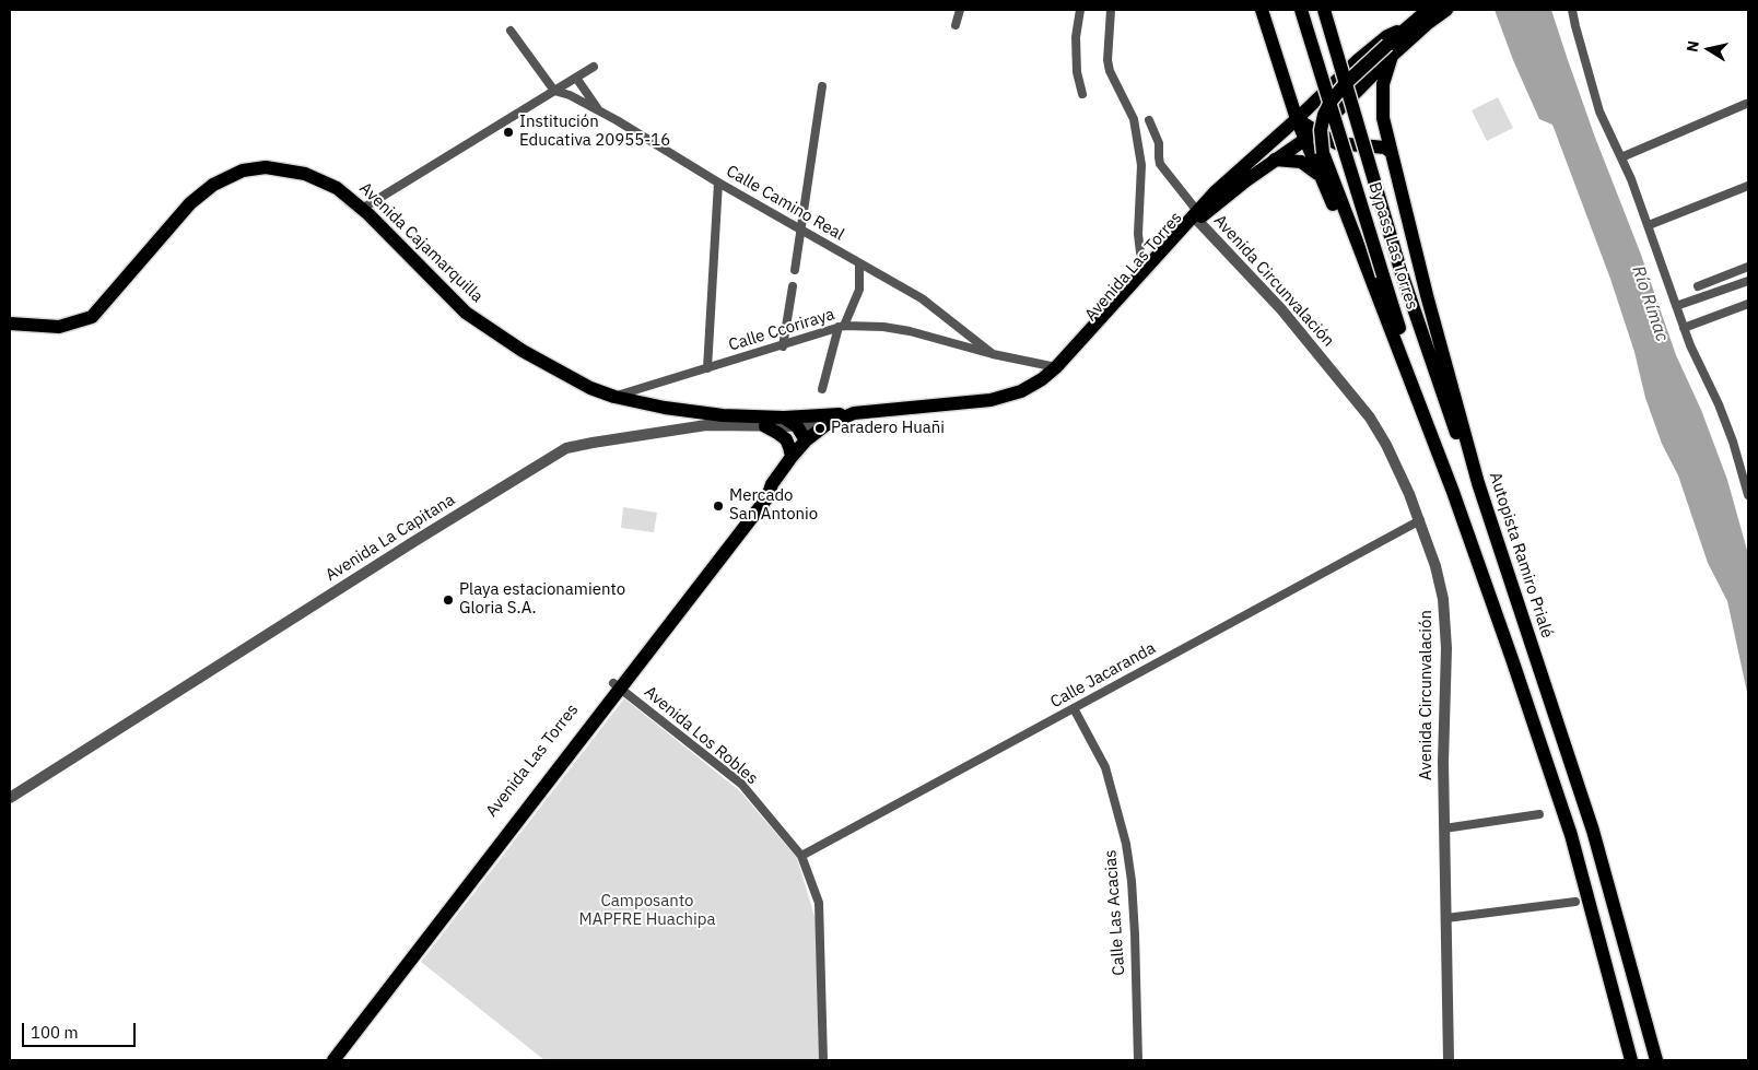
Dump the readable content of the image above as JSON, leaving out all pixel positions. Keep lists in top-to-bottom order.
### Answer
{
  "streets": {
    "main road": [
      "Avenida Cajamarquilla",
      "Bypass Las Torres",
      "Avenida Las Torres",
      "Autopista Ramiro Prialé"
    ],
    "street": [
      "Calle Camino Real",
      "Avenida Circunvalación",
      "Calle Ccoriraya",
      "Avenida La Capitana",
      "Calle Jacaranda",
      "Avenida Los Robles",
      "Calle Las Acacias"
    ]
  },
  "crossings": [
    ["Calle Camino Real", "Calle Ccoriraya"],
    ["Avenida Cajamarquilla", "Avenida Las Torres"],
    ["Avenida Cajamarquilla", "Calle Ccoriraya"],
    ["Bypass Las Torres", "Autopista Ramiro Prialé"],
    ["Avenida Las Torres", "Avenida Circunvalación"],
    ["Avenida Las Torres", "Calle Ccoriraya"],
    ["Avenida Las Torres", "Avenida La Capitana"],
    ["Avenida Las Torres", "Autopista Ramiro Prialé"],
    ["Avenida Las Torres", "Avenida Los Robles"],
    ["Avenida Circunvalación", "Calle Jacaranda"],
    ["Calle Jacaranda", "Avenida Los Robles"],
    ["Calle Jacaranda", "Calle Las Acacias"]
  ],
  "water": ["Río Rímac"],
  "parks": ["Camposanto MAPFRE Huachipa"],
  "places": [
    "Institución Educativa 20955-16",
    "Paradero Huañi",
    "Mercado San Antonio",
    "Playa estacionamiento Gloria S.A."
  ],
  "scale_bar": "100 m",
  "north": "left"
}
